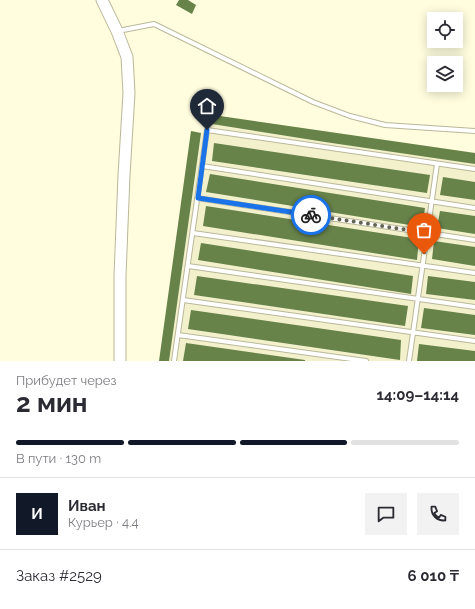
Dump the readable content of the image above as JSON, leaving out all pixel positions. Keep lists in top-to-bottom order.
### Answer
{
  "page": {
    "heading": ["2 мин", "Прибудет через", "14:09–14:14"],
    "panel": [
      "Иван",
      "Курьер · 4.4",
      "Заказ #2529",
      "6 010 ₸"
    ],
    "bar": "В пути · 130 m",
    "round": "И"
  }
}
